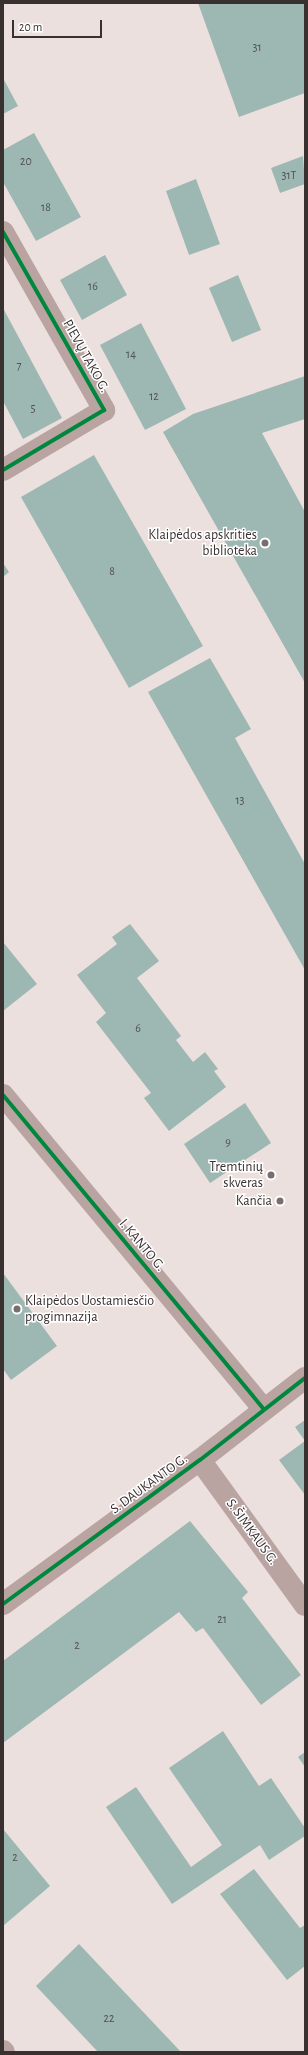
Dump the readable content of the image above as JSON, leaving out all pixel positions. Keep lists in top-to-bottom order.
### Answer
{
  "streets": {
    "street": [
      "PIEVŲ TAKO G.",
      "I. KANTO G.",
      "S. DAUKANTO G.",
      "S. ŠIMKAUS G."
    ]
  },
  "crossings": [
    ["I. KANTO G.", "S. DAUKANTO G."],
    ["S. DAUKANTO G.", "S. ŠIMKAUS G."]
  ],
  "places": [
    "Klaipėdos apskrities biblioteka",
    "Tremtinių skveras",
    "Kančia",
    "Klaipėdos Uostamiesčio progimnazija"
  ],
  "house_numbers": [
    "31",
    "20",
    "31T",
    "18",
    "16",
    "14",
    "7",
    "12",
    "5",
    "8",
    "13",
    "6",
    "9",
    "21",
    "2",
    "2",
    "22"
  ],
  "scale_bar": "20 m"
}
